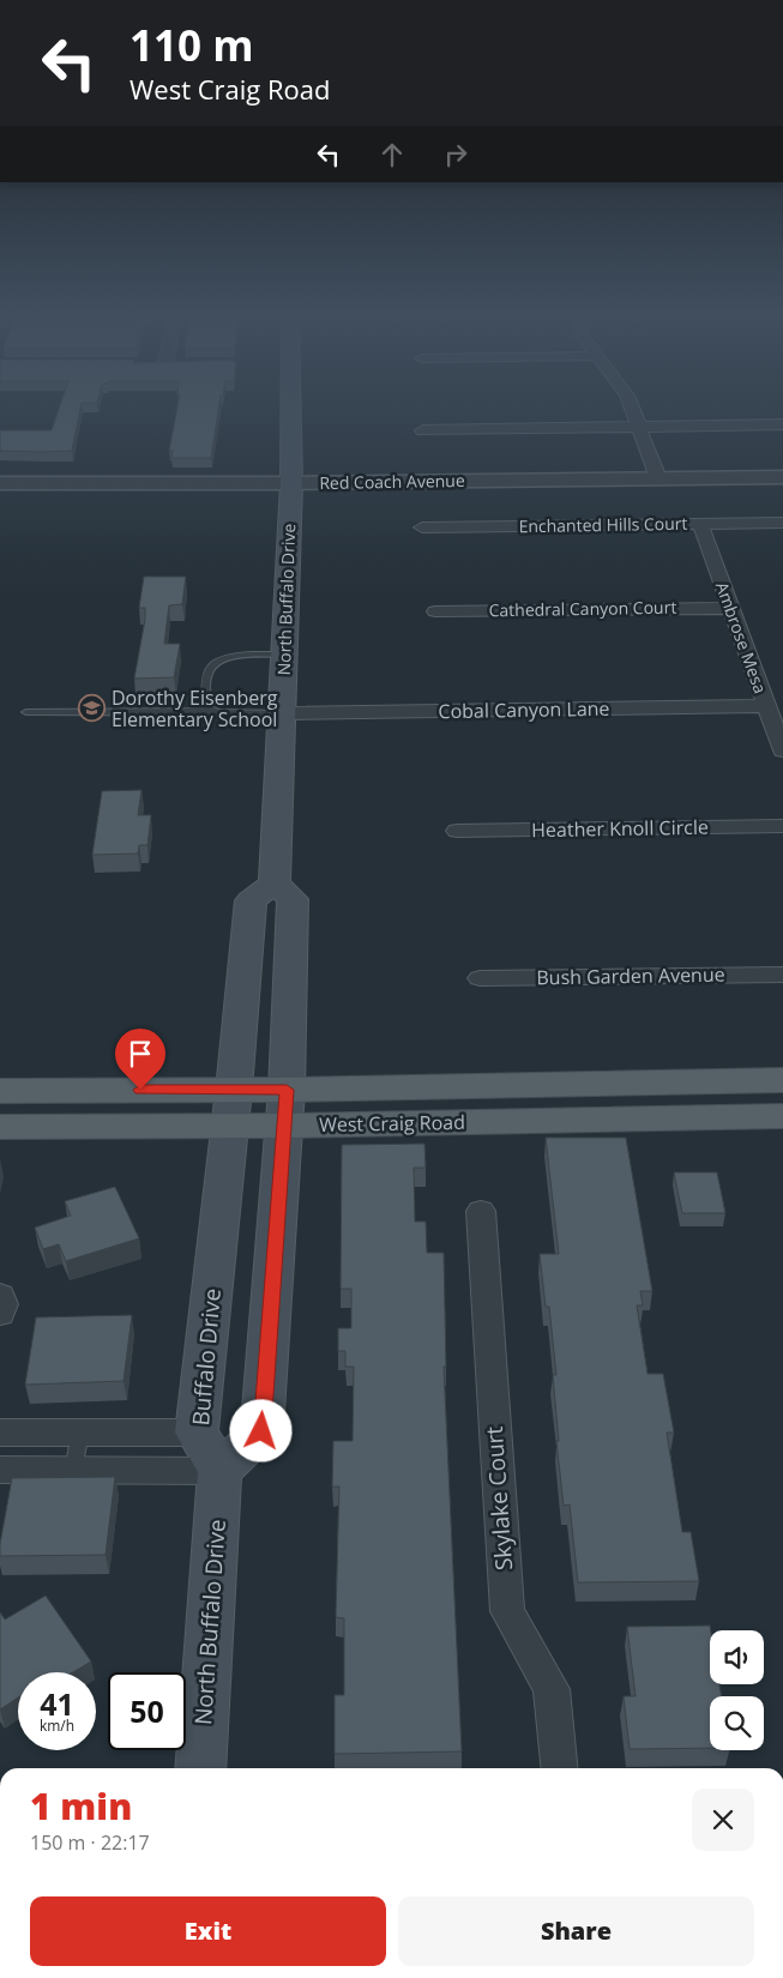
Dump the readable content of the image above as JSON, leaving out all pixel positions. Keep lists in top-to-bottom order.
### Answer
{
  "streets": {
    "main road": ["North Buffalo Drive", "West Craig Road", "Buffalo Drive"],
    "street": [
      "Red Coach Avenue",
      "Enchanted Hills Court",
      "Cathedral Canyon Court",
      "Ambrose Mesa",
      "Cobal Canyon Lane",
      "Heather Knoll Circle",
      "Bush Garden Avenue",
      "Skylake Court"
    ]
  },
  "crossings": [
    ["Red Coach Avenue", "North Buffalo Drive"],
    ["Enchanted Hills Court", "Ambrose Mesa"],
    ["North Buffalo Drive", "Cobal Canyon Lane"],
    ["North Buffalo Drive", "Buffalo Drive"],
    ["Cathedral Canyon Court", "Ambrose Mesa"],
    ["Ambrose Mesa", "Cobal Canyon Lane"],
    ["West Craig Road", "Buffalo Drive"]
  ],
  "places": {
    "school or university": ["Dorothy Eisenberg Elementary School"]
  },
  "page": {
    "turn": ["110 m", "West Craig Road"],
    "speed": "41 km/h",
    "limit": "50",
    "heading": ["1 min", "150 m · 22:17"],
    "buttons": ["Exit", "Share"]
  }
}
